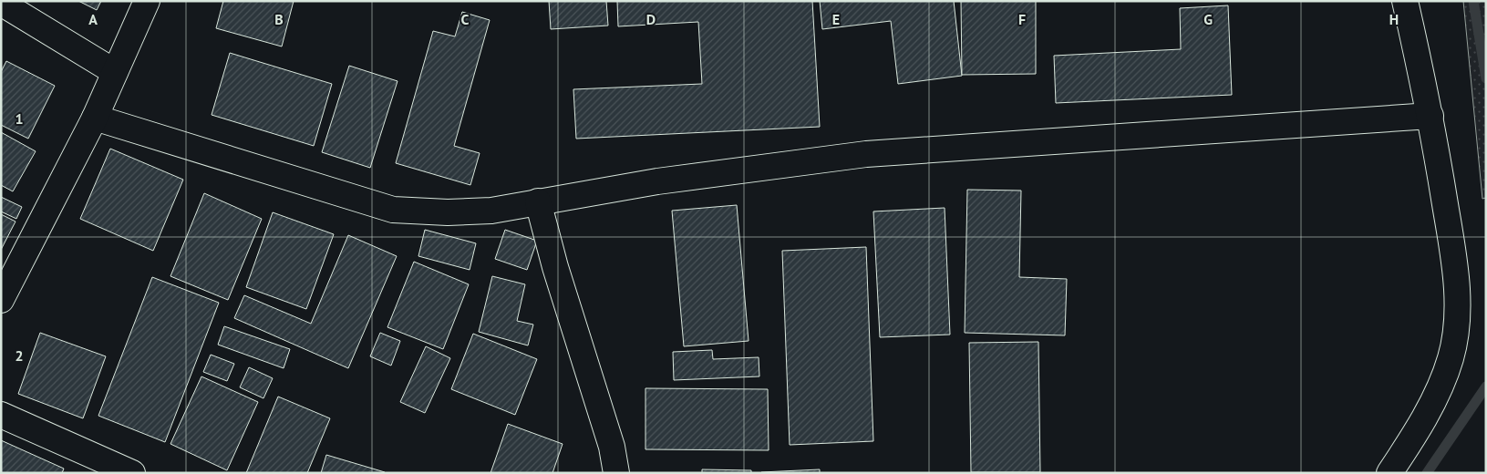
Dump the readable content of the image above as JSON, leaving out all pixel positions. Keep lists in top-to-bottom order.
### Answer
{
  "grid": {
    "columns": [
      "A",
      "B",
      "C",
      "D",
      "E",
      "F",
      "G",
      "H"
    ],
    "rows": ["1", "2"]
  }
}
